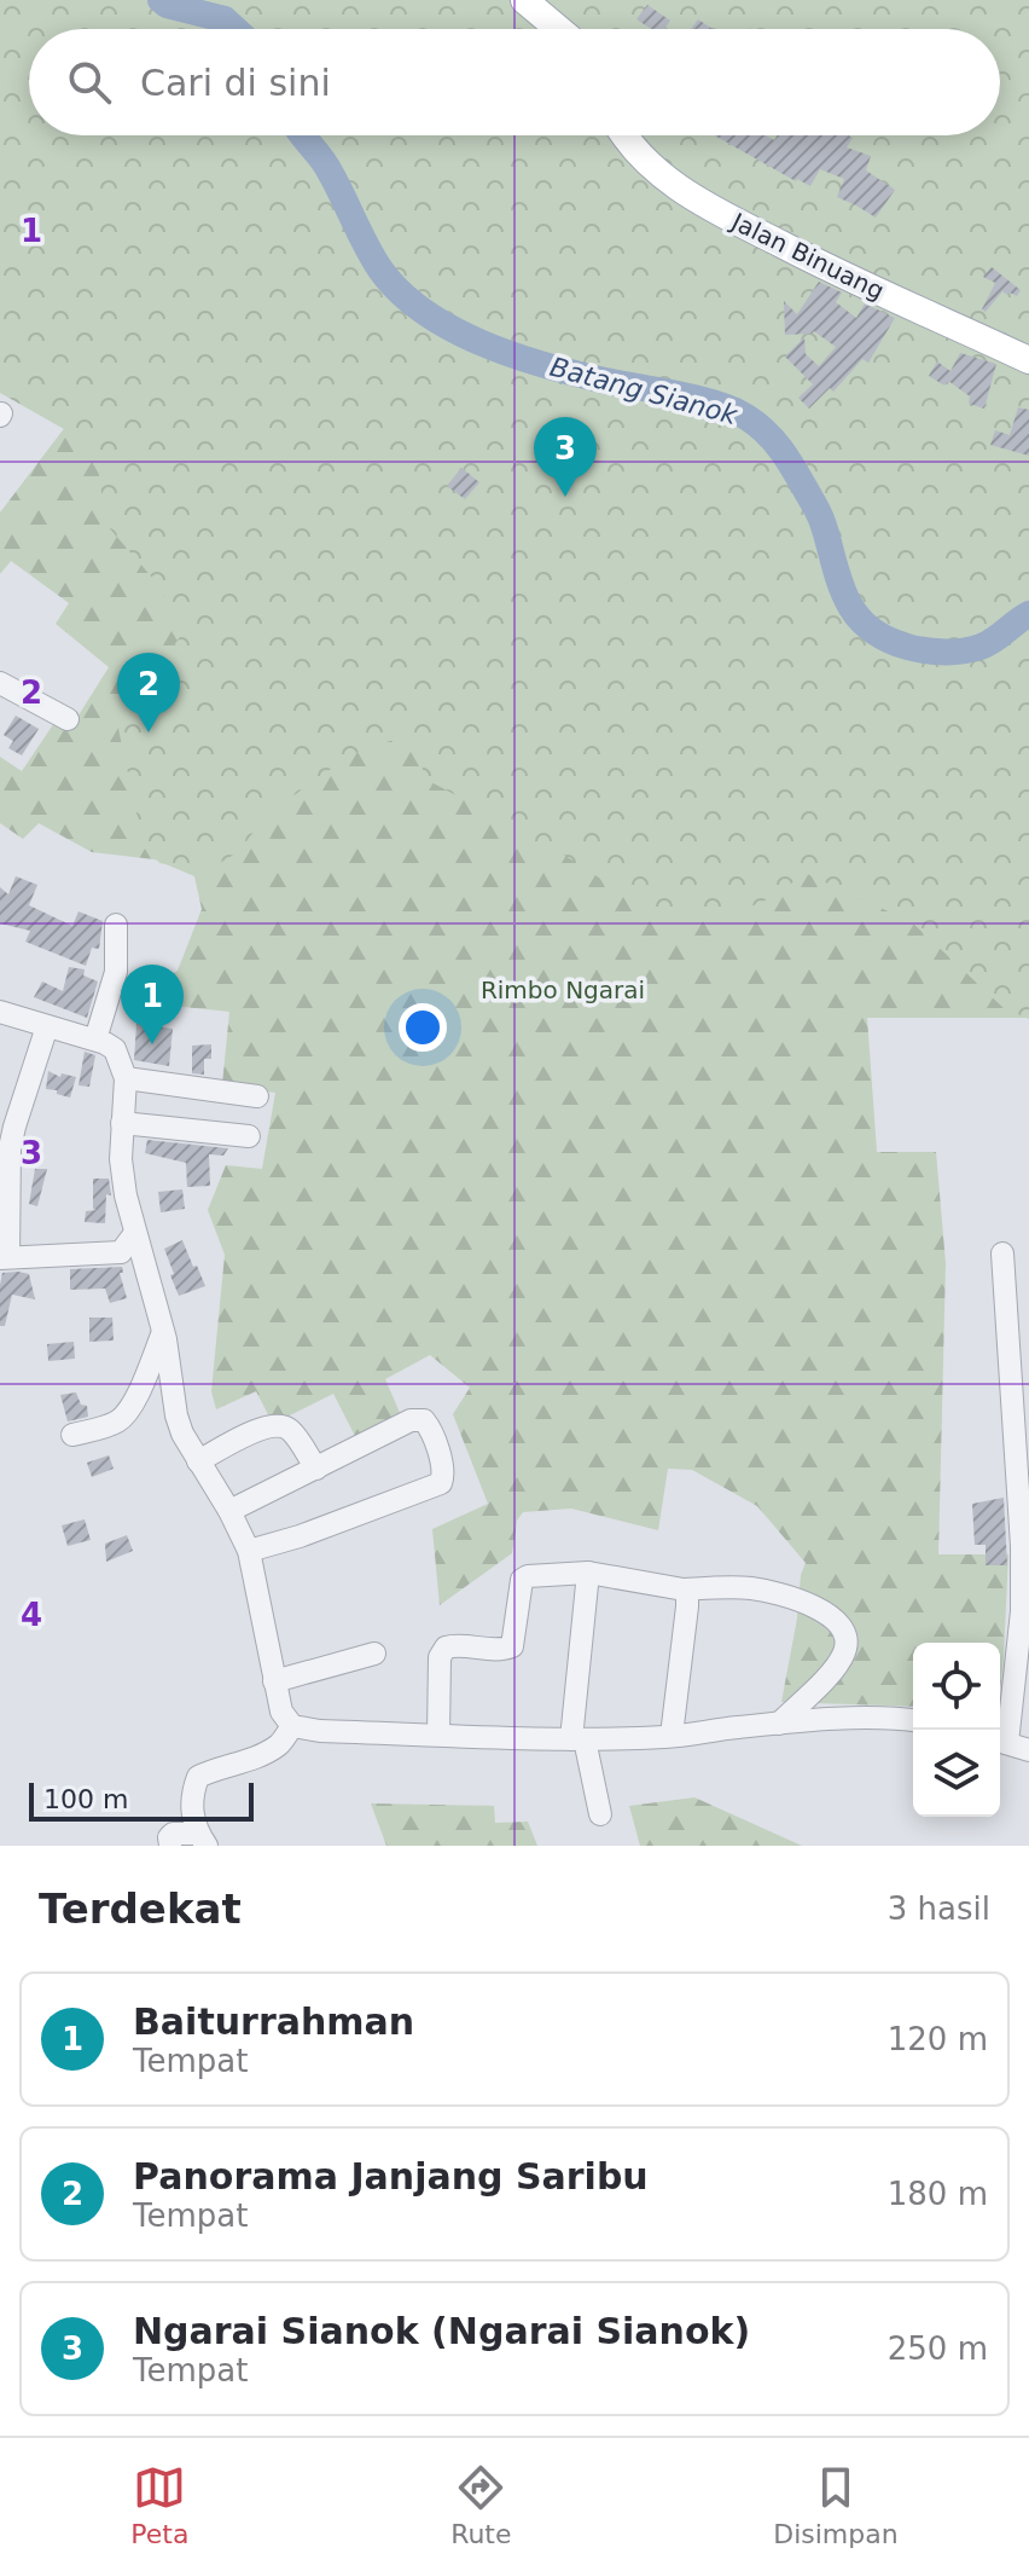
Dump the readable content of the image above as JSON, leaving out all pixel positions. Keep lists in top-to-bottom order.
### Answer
{
  "streets": {
    "main road": ["Jalan Binuang"]
  },
  "water": ["Batang Sianok"],
  "parks": ["Rimbo Ngarai"],
  "scale_bar": "100 m",
  "page": {
    "search": "Cari di sini",
    "pins": ["3", "2", "1"],
    "scale": "100 m",
    "heading": ["Terdekat", "3 hasil"],
    "list": [
      {
        "mark": "1",
        "name": "Baiturrahman",
        "note": "Tempat",
        "value": "120 m"
      },
      {
        "mark": "2",
        "name": "Panorama Janjang Saribu",
        "note": "Tempat",
        "value": "180 m"
      },
      {
        "mark": "3",
        "name": "Ngarai Sianok (Ngarai Sianok)",
        "note": "Tempat",
        "value": "250 m"
      }
    ],
    "nav": ["Peta", "Rute", "Disimpan"]
  },
  "grid": {
    "rows": [
      "1",
      "2",
      "3",
      "4"
    ]
  }
}
